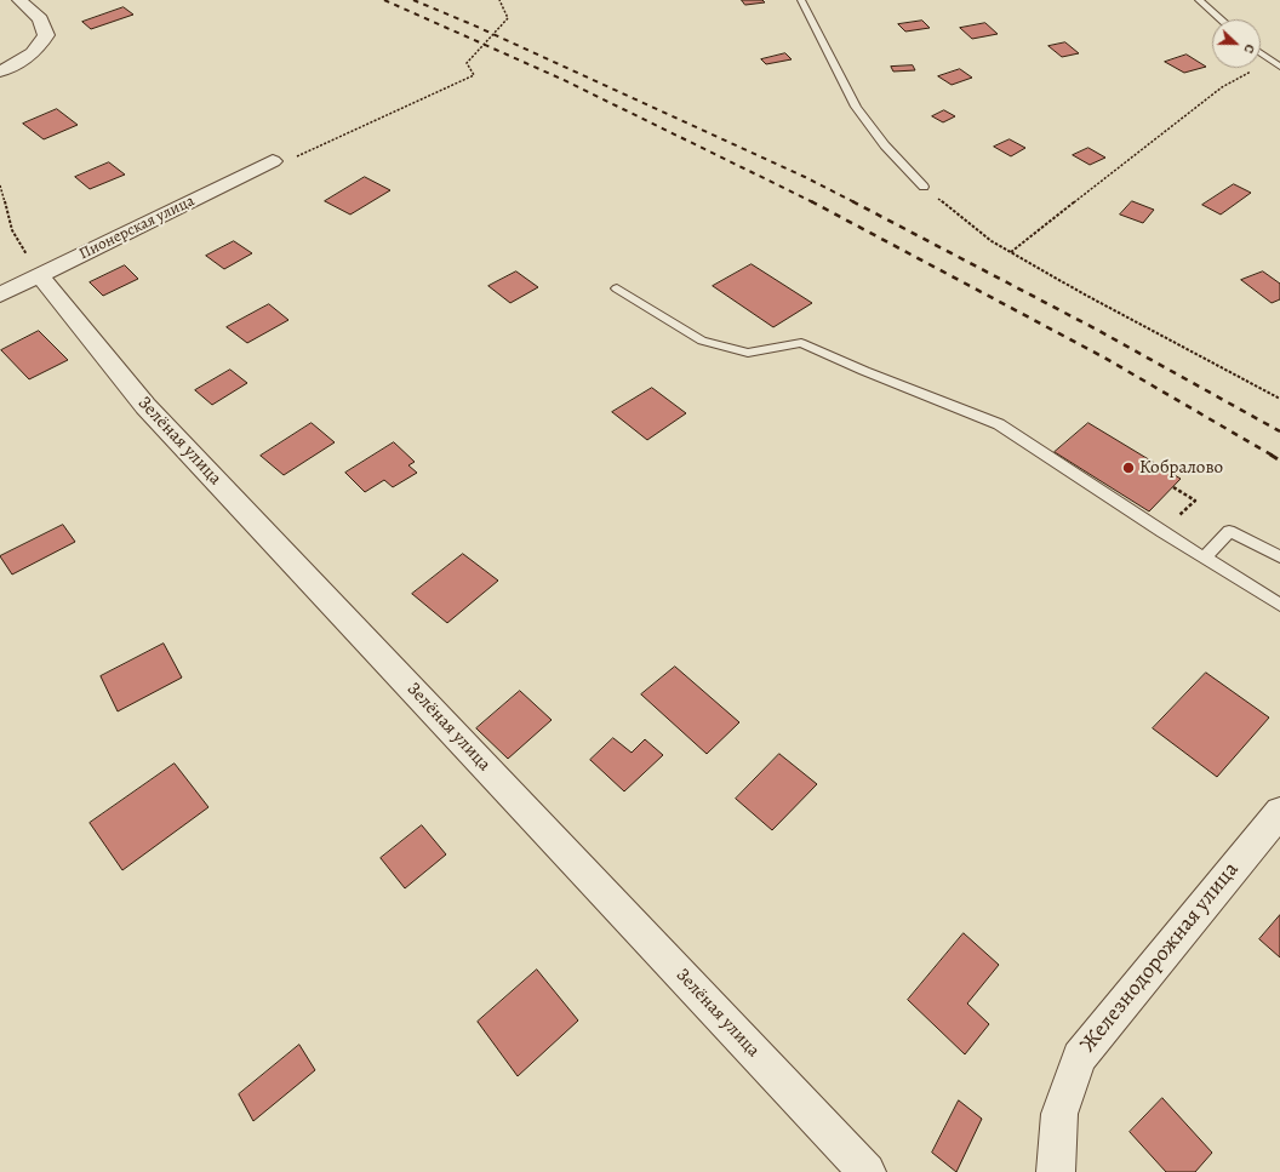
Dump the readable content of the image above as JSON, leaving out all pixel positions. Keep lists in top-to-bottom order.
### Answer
{
  "streets": {
    "street": ["Пионерская улица", "Зелёная улица", "Железнодорожная улица"]
  },
  "crossings": [
    ["Пионерская улица", "Зелёная улица"]
  ],
  "places": ["Кобралово"],
  "north": "right"
}
